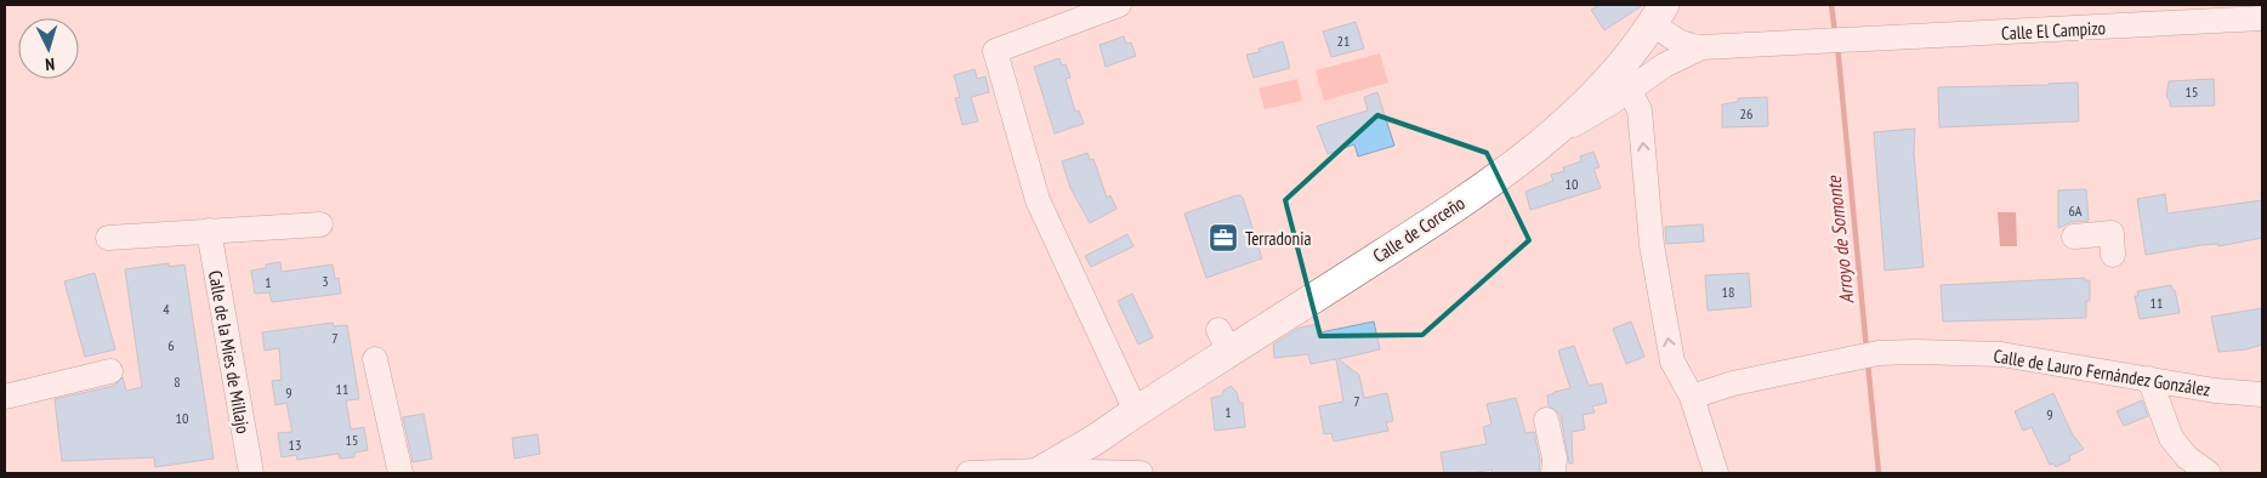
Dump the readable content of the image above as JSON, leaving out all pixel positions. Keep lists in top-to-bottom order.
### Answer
{
  "streets": {
    "main road": ["Calle de Corceño"],
    "street": ["Calle El Campizo", "Calle de la Mies de Millajo", "Calle de Lauro Fernández González"]
  },
  "crossings": [
    ["Calle El Campizo", "Calle de Corceño"]
  ],
  "water": ["Arroyo de Somonte"],
  "places": {
    "office": ["Terradonia"]
  },
  "house_numbers": [
    "21",
    "15",
    "26",
    "10",
    "6A",
    "3",
    "1",
    "18",
    "11",
    "4",
    "7",
    "6",
    "8",
    "11",
    "9",
    "7",
    "1",
    "9",
    "10",
    "15",
    "13"
  ],
  "north": "bottom"
}
